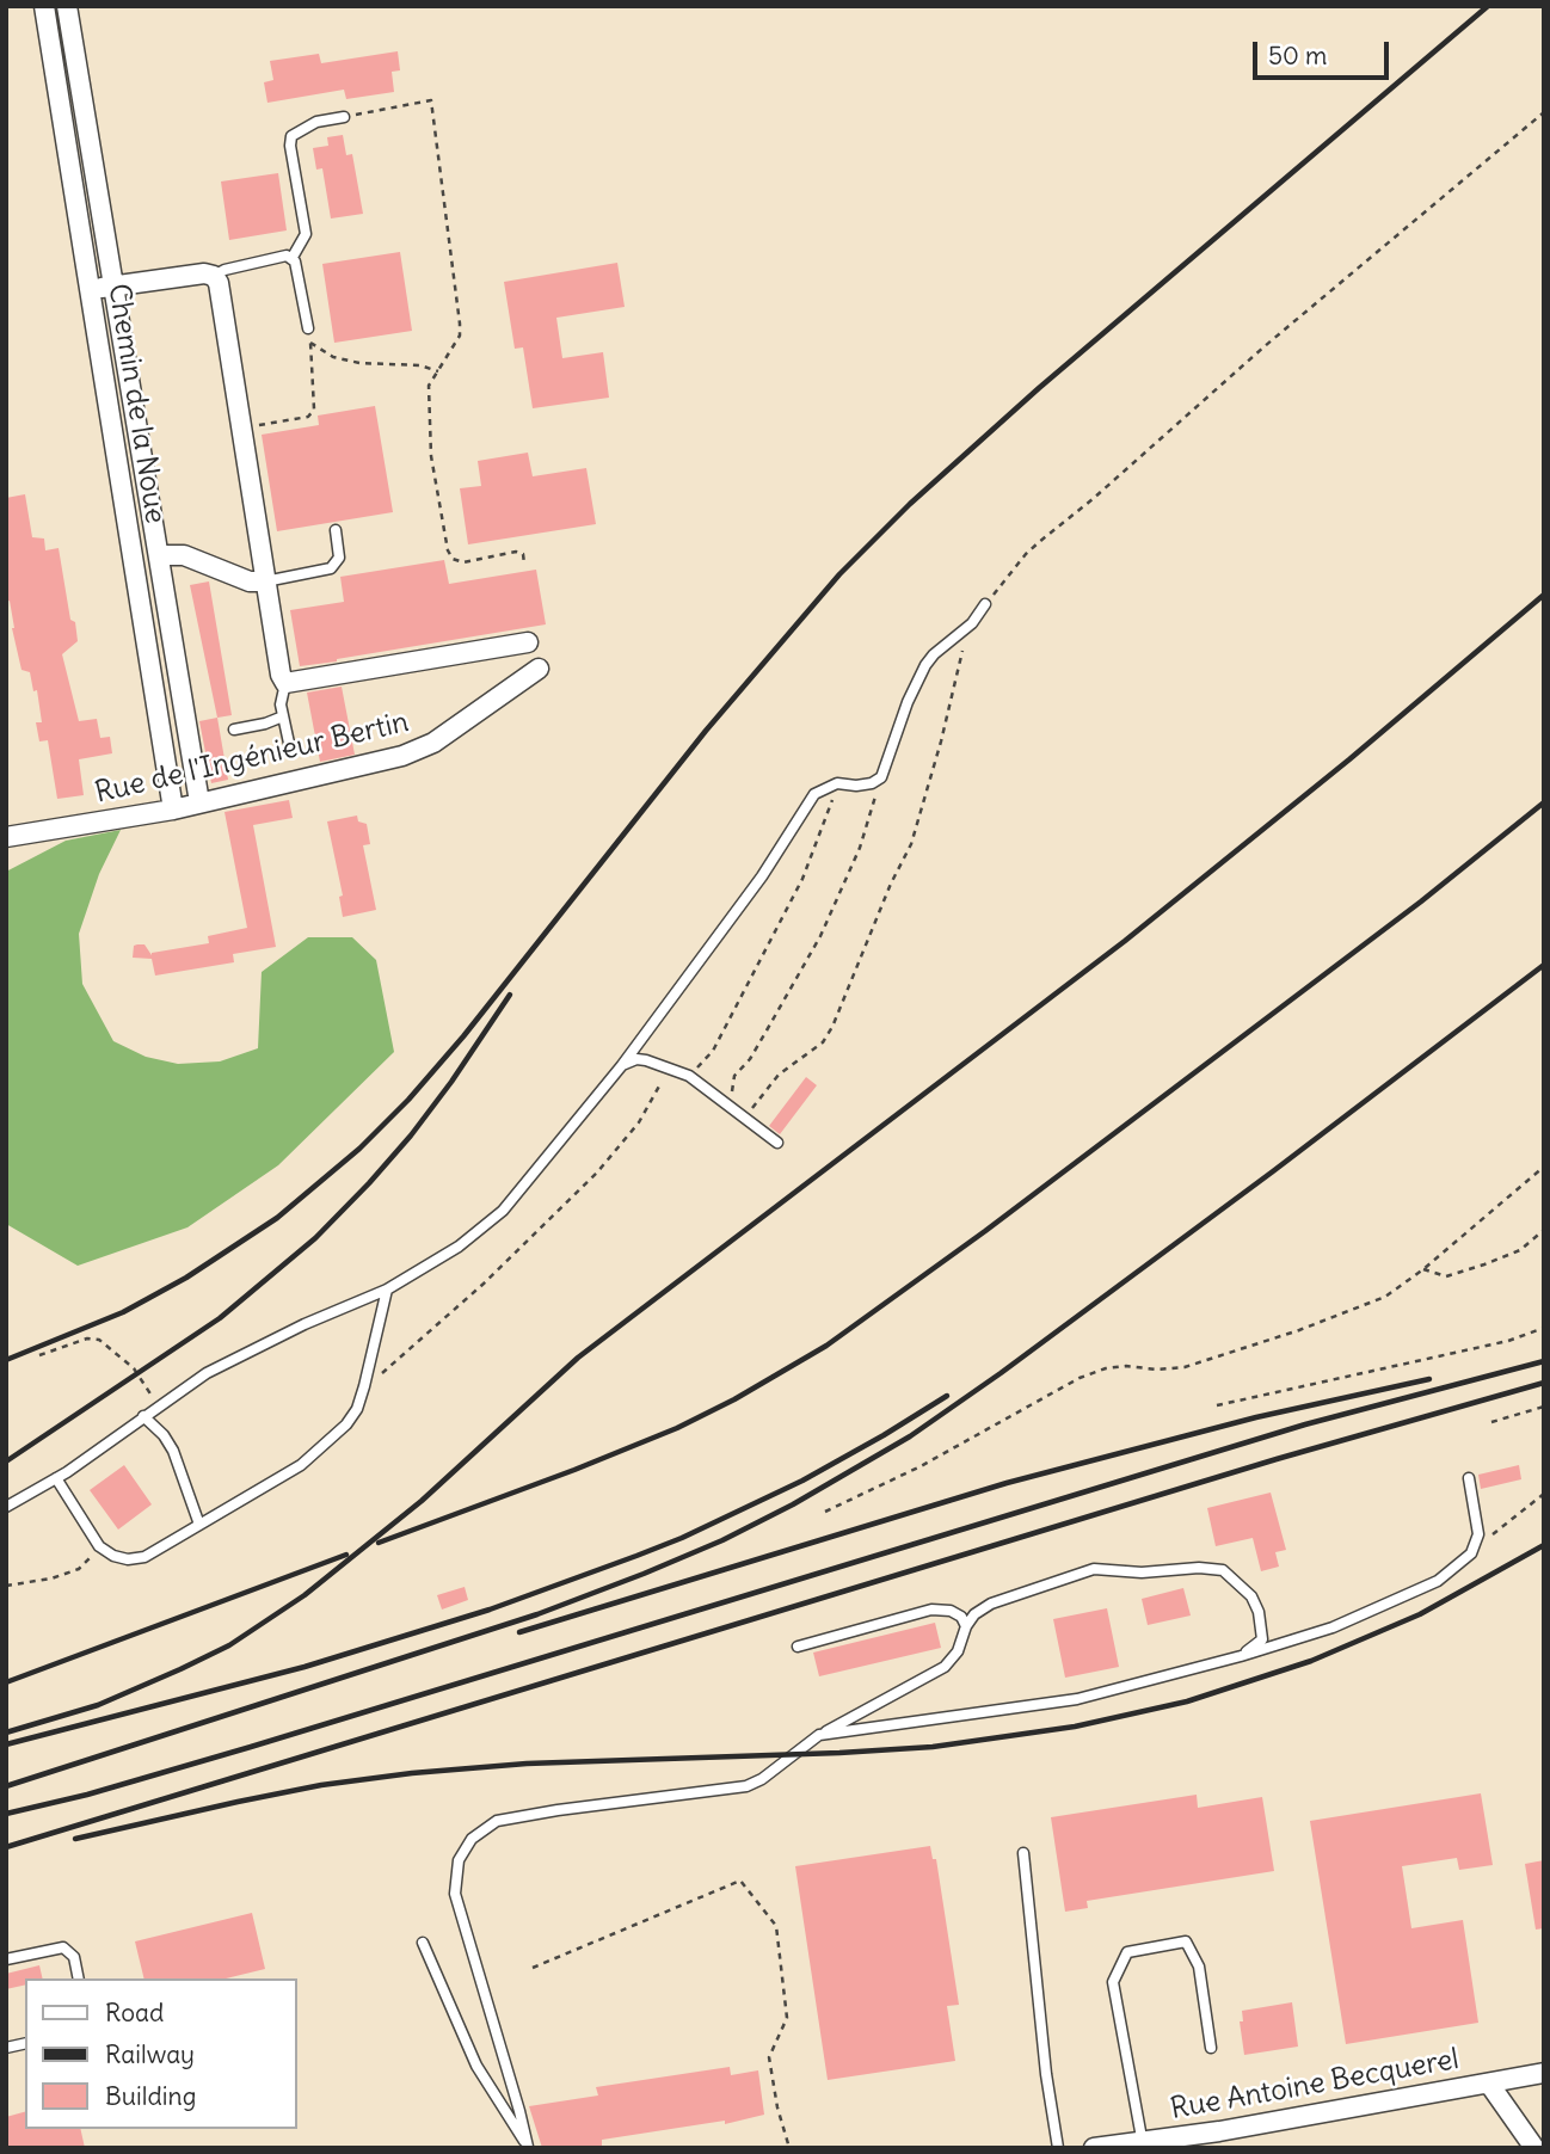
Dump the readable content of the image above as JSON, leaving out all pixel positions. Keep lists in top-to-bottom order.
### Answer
{
  "streets": {
    "street": ["Chemin de la Noue", "Rue de l'Ingénieur Bertin", "Rue Antoine Becquerel"]
  },
  "crossings": [
    ["Chemin de la Noue", "Rue de l'Ingénieur Bertin"]
  ],
  "legend": ["Road", "Railway", "Building"],
  "scale_bar": "50 m"
}
